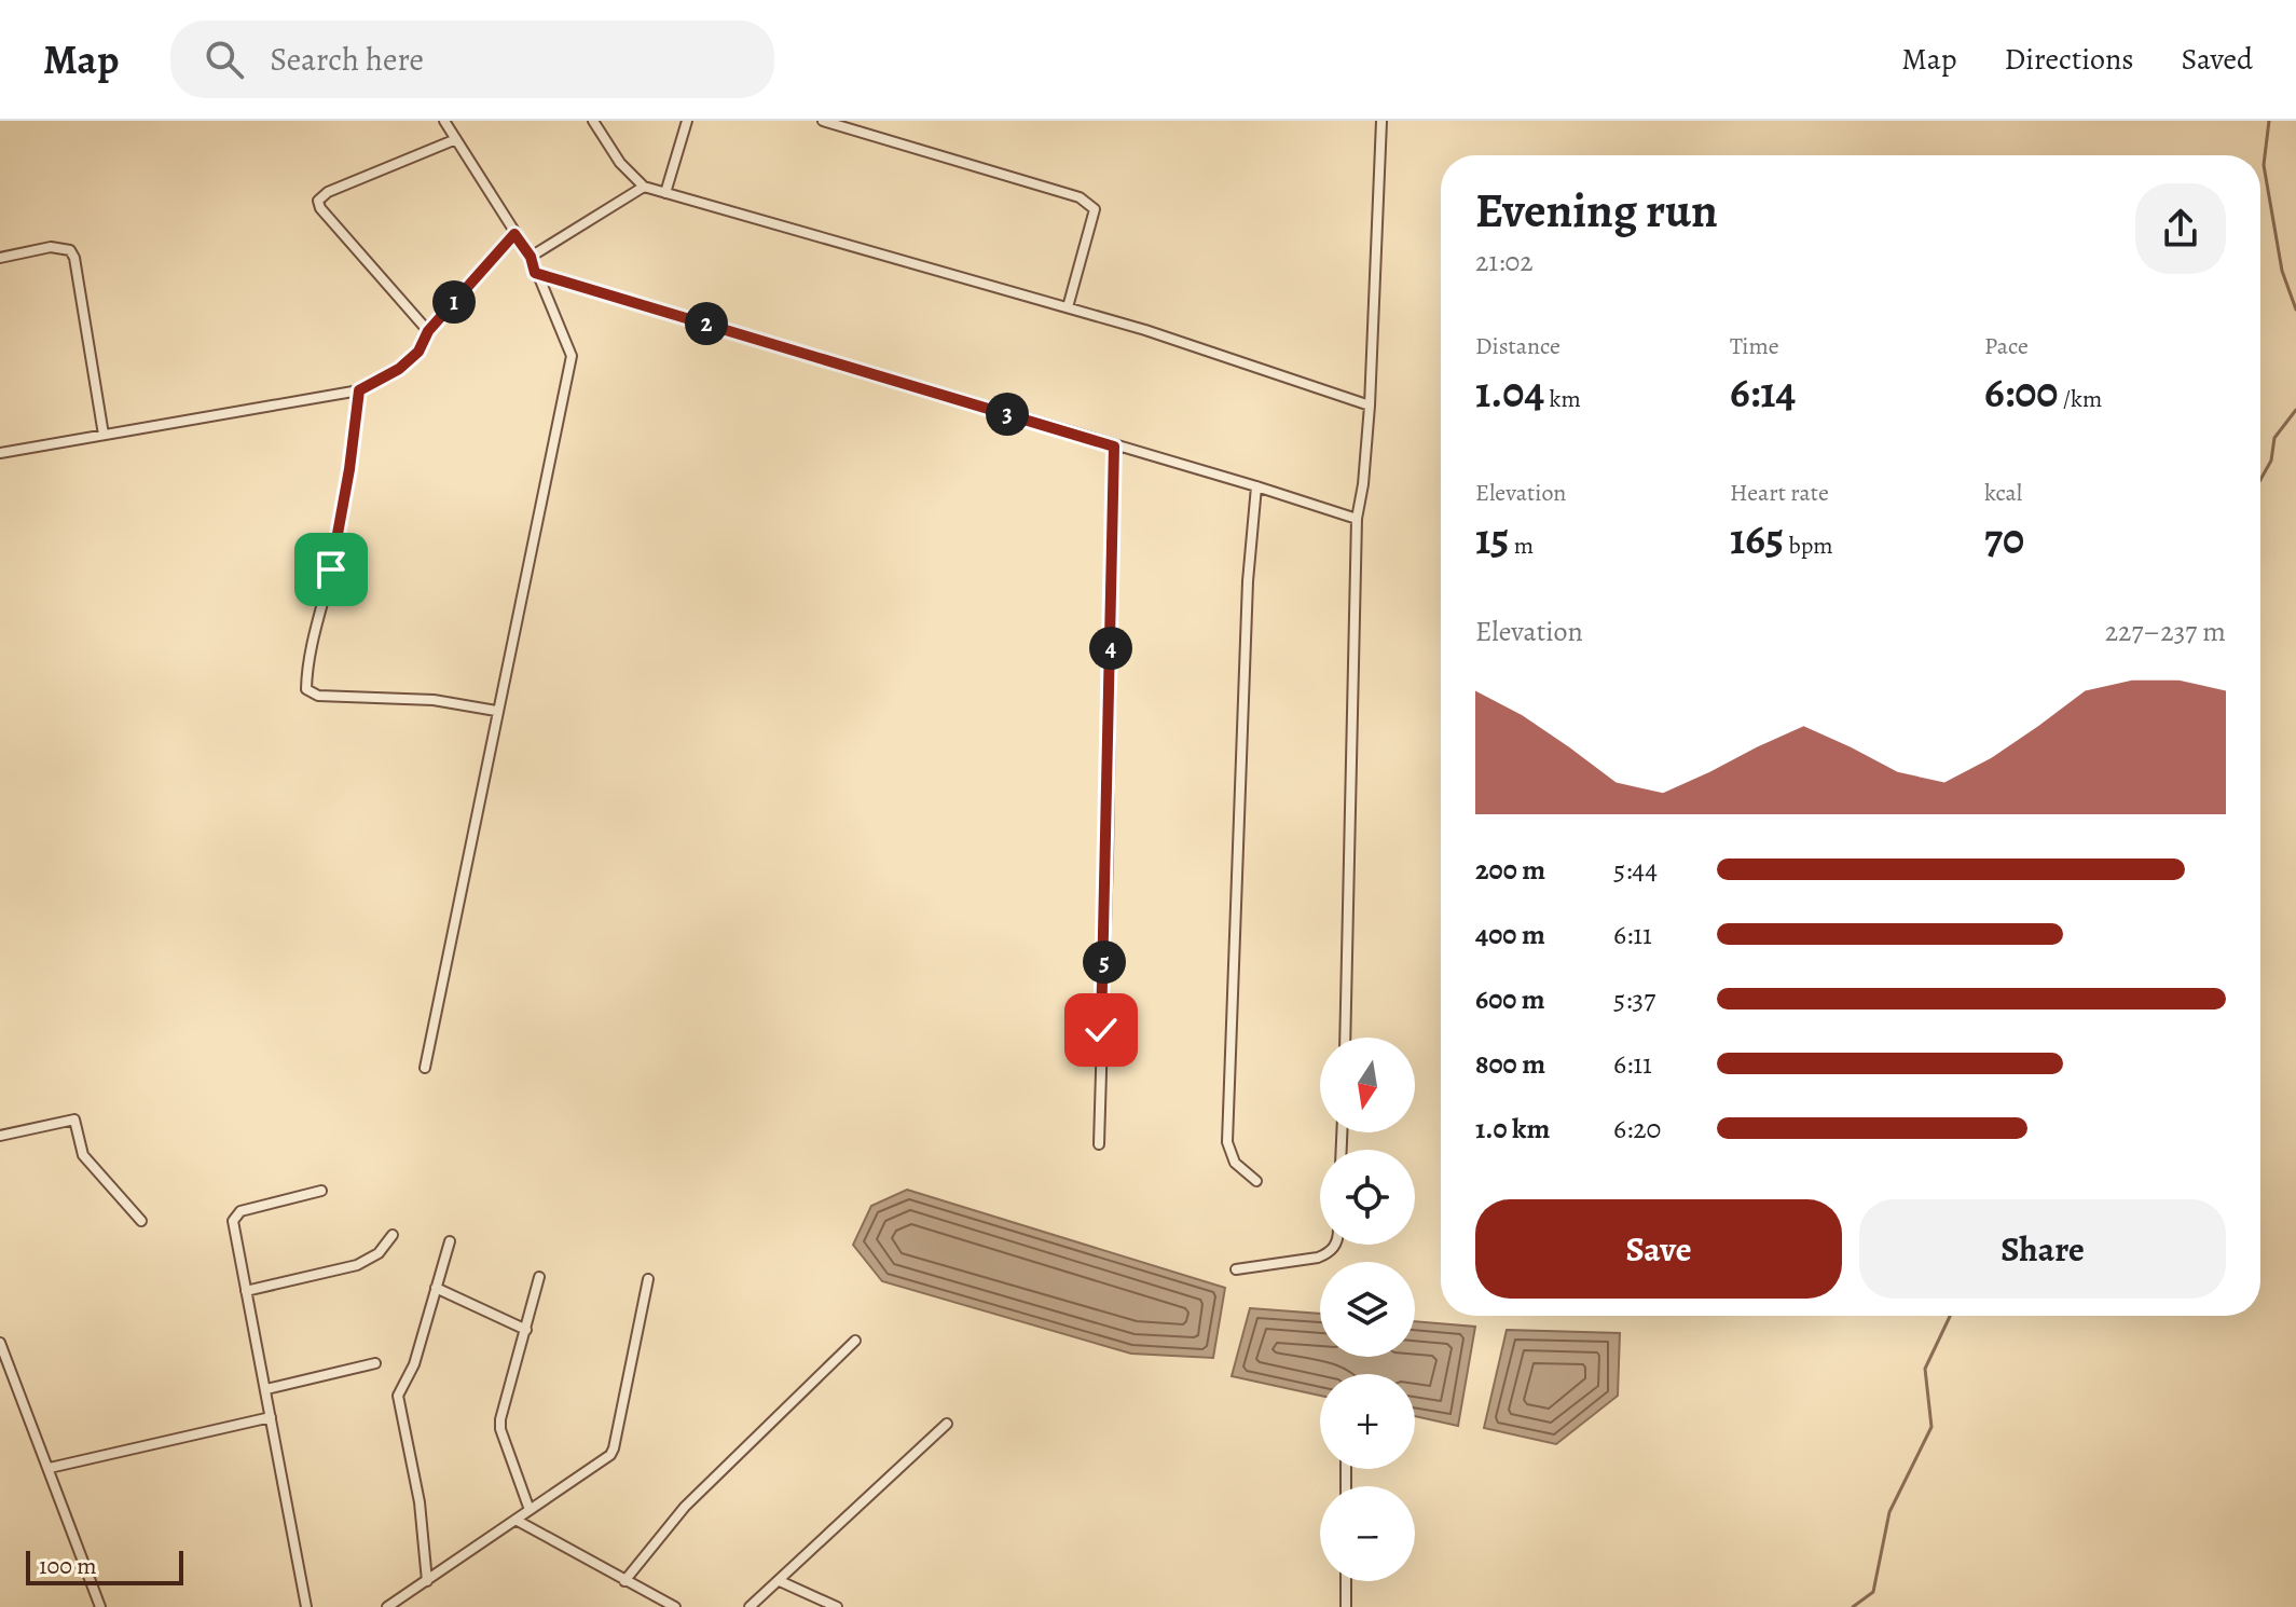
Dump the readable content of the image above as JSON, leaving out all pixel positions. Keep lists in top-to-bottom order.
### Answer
{
  "scale_bar": "100 m",
  "north": "bottom",
  "page": {
    "header": "Map",
    "search": "Search here",
    "nav": ["Map", "Directions", "Saved"],
    "heading": ["Evening run", "21:02"],
    "pins": [
      "1",
      "2",
      "3",
      "4",
      "5"
    ],
    "stats": [
      ["Distance", "1.04 km"],
      ["Time", "6:14"],
      ["Pace", "6:00 /km"],
      ["Elevation", "15 m"],
      ["Heart rate", "165 bpm"],
      ["kcal", "70"]
    ],
    "chart": ["Elevation", "227–237 m"],
    "list": [
      {
        "name": "200 m",
        "note": "5:44"
      },
      {
        "name": "400 m",
        "note": "6:11"
      },
      {
        "name": "600 m",
        "note": "5:37"
      },
      {
        "name": "800 m",
        "note": "6:11"
      },
      {
        "name": "1.0 km",
        "note": "6:20"
      }
    ],
    "map_buttons": ["+", "−"],
    "buttons": ["Save", "Share"],
    "scale": "100 m"
  }
}
